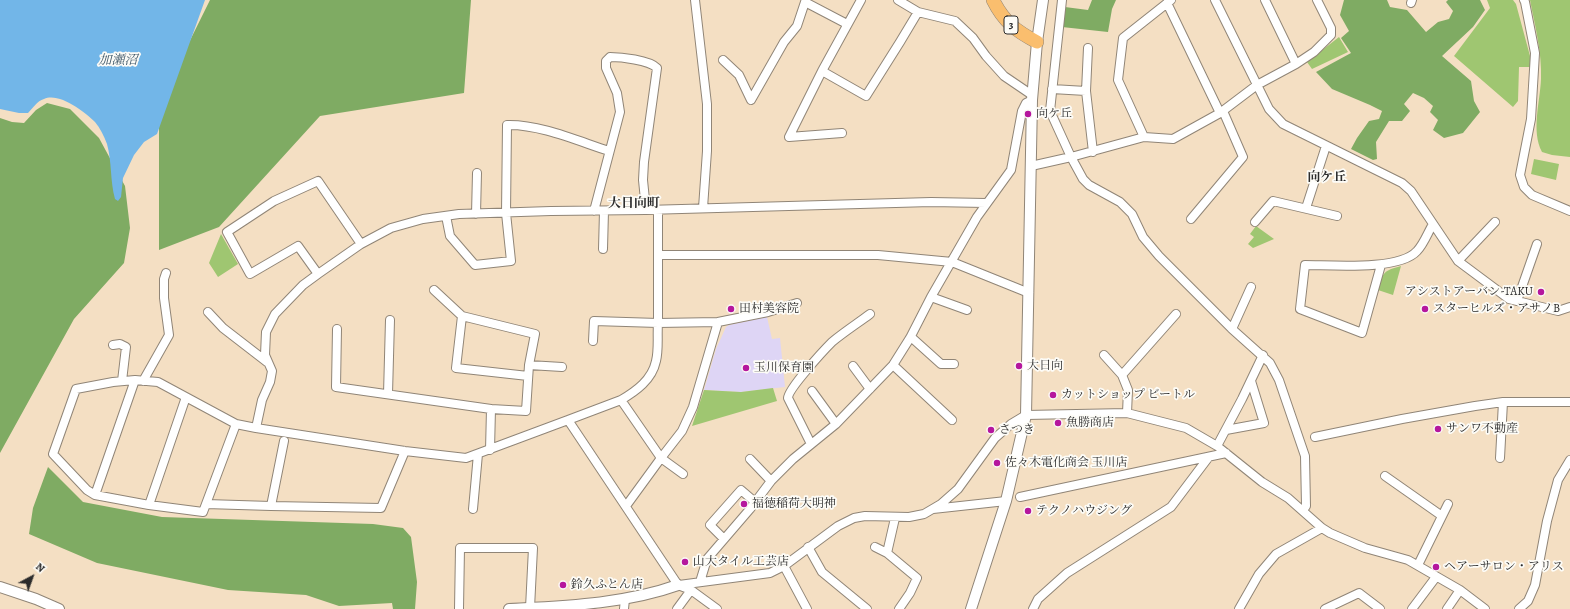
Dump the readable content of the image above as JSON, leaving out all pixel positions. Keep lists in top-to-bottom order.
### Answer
{
  "streets": {
    "main road": ["3"]
  },
  "districts": ["向ケ丘", "大日向町"],
  "water": ["加瀬沼"],
  "places": [
    "向ケ丘",
    "アシストアーバン-TAKU",
    "田村美容院",
    "スターヒルズ・アサノB",
    "大日向",
    "玉川保育園",
    "カットショップ ビートル",
    "魚勝商店",
    "サンワ不動産",
    "さつき",
    "佐々木電化商会 玉川店",
    "福徳稲荷大明神",
    "テクノハウジング",
    "山大タイル工芸店",
    "ヘアーサロン・アリス",
    "鈴久ふとん店"
  ],
  "north": "top right"
}
